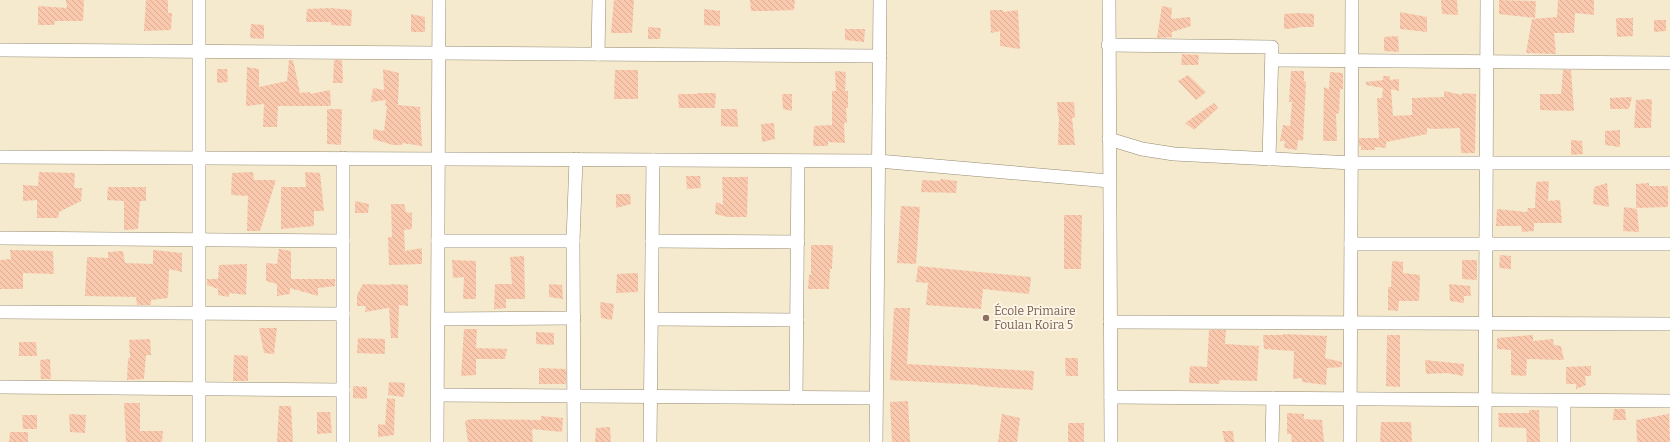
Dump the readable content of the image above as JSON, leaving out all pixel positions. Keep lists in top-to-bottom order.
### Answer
{
  "places": ["École Primaire Foulan Koira 5"]
}
